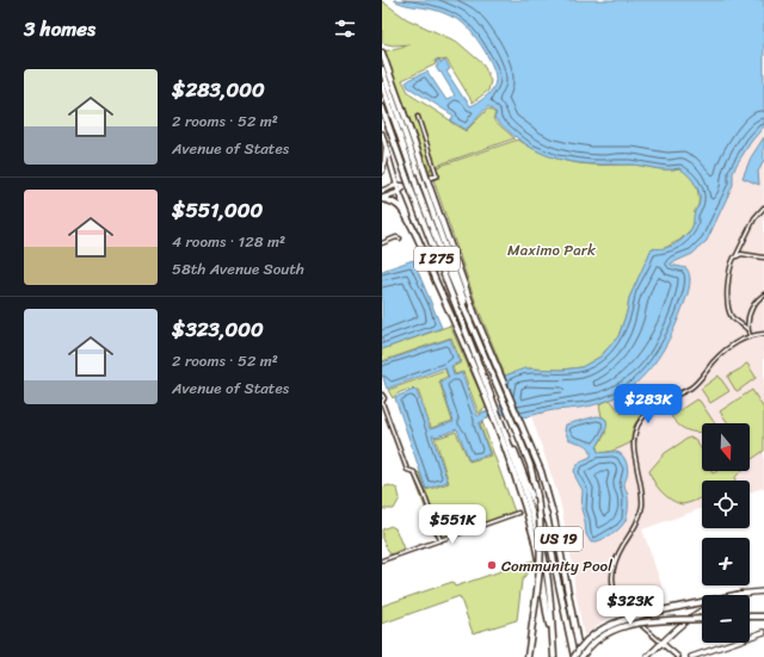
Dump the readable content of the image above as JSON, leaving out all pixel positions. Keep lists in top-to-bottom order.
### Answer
{
  "streets": {
    "highway": ["I 275", "US 19"]
  },
  "crossings": [
    ["I 275", "US 19"]
  ],
  "parks": ["Maximo Park"],
  "places": ["Community Pool"],
  "north": "bottom",
  "page": {
    "heading": "3 homes",
    "list": [
      {
        "name": "$283,000",
        "note": "2 rooms · 52 m² · Avenue of States"
      },
      {
        "name": "$551,000",
        "note": "4 rooms · 128 m² · 58th Avenue South"
      },
      {
        "name": "$323,000",
        "note": "2 rooms · 52 m² · Avenue of States"
      }
    ],
    "price": ["$283K", "$551K", "$323K"],
    "map_buttons": ["+", "−"]
  }
}
